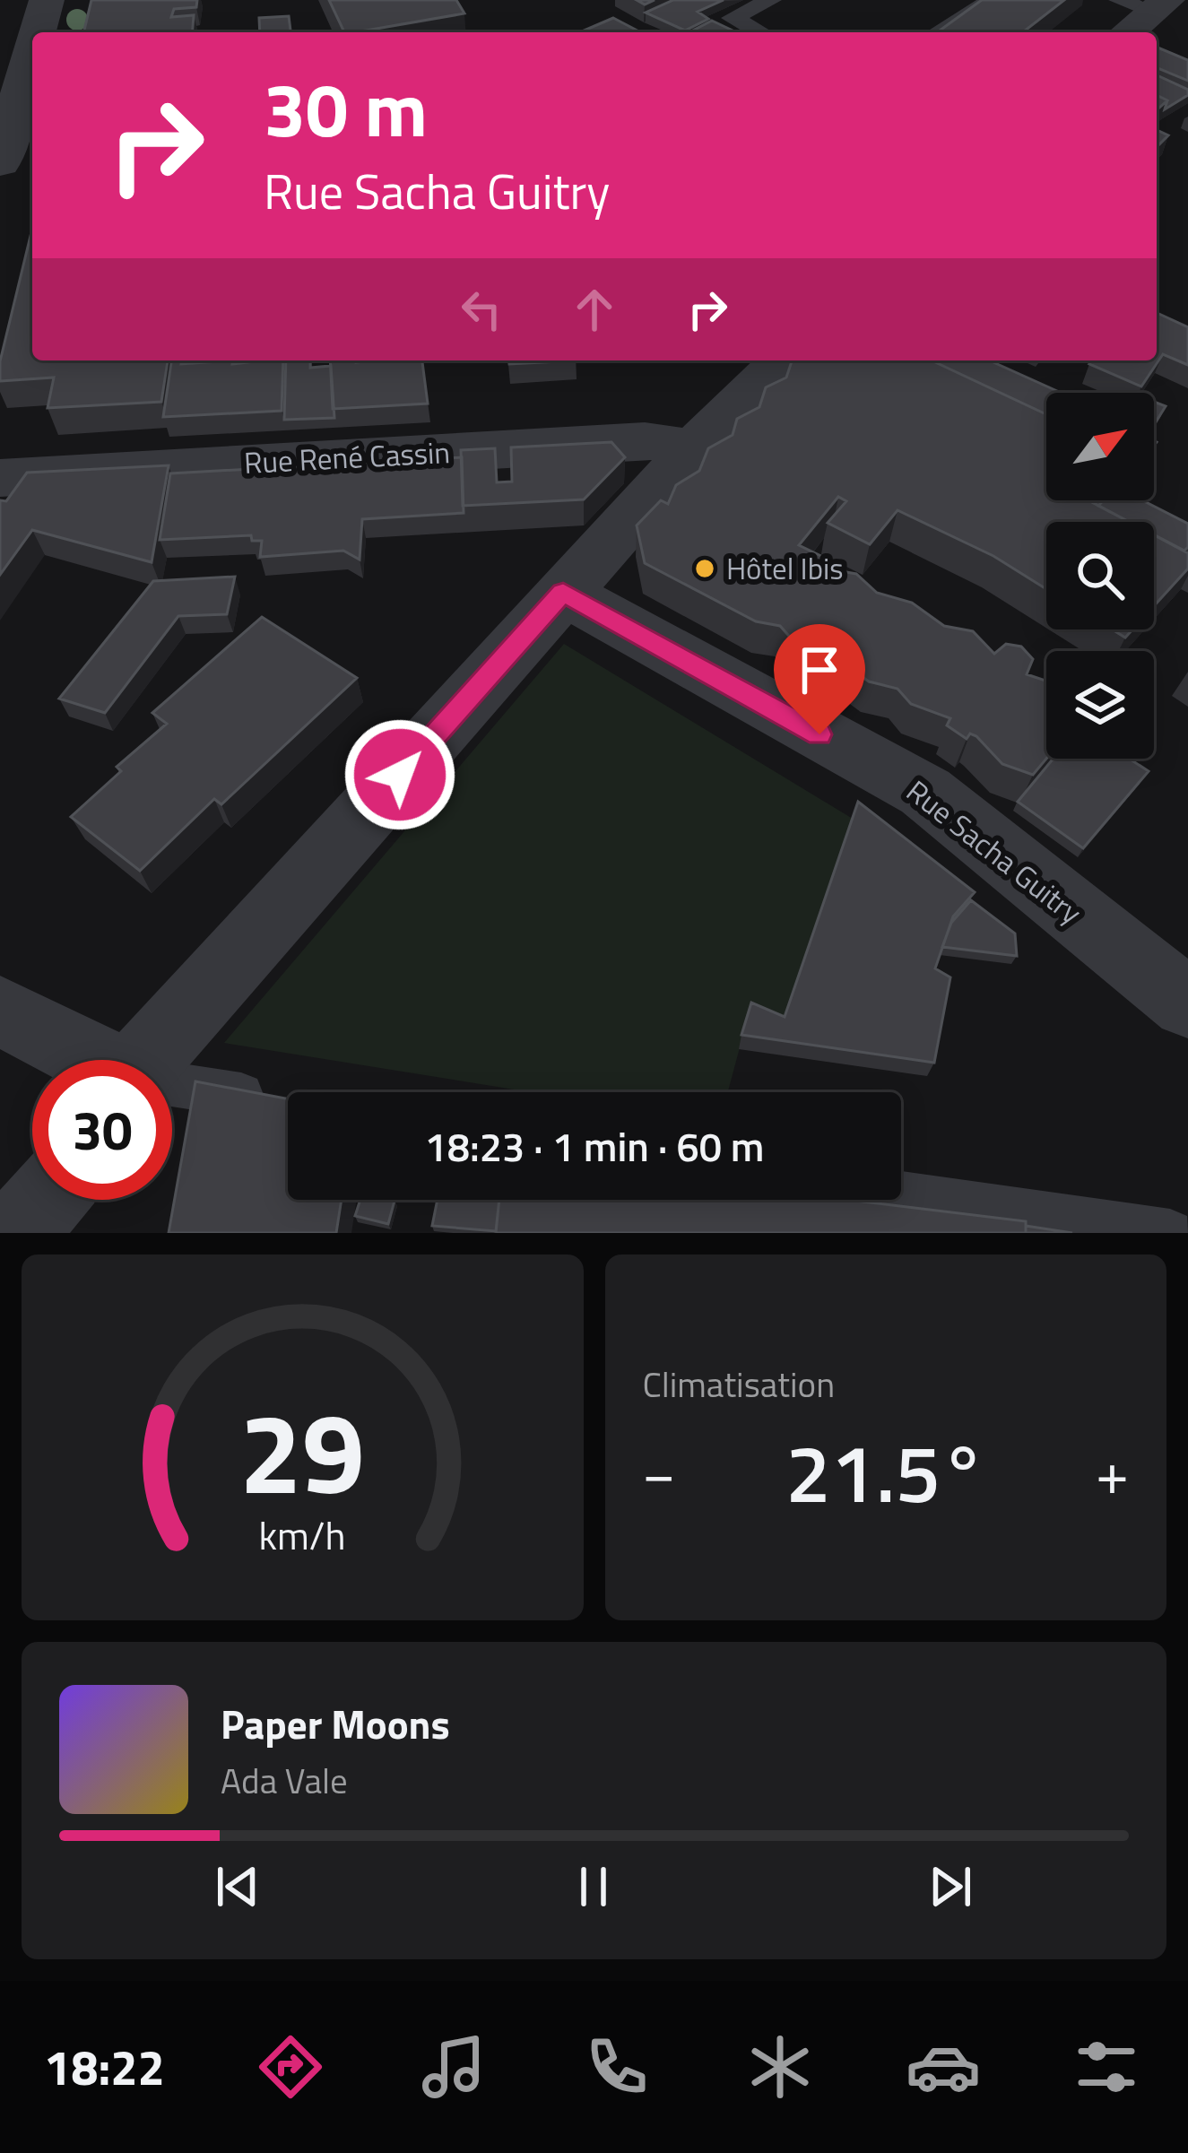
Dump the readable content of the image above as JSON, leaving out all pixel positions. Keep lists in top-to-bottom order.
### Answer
{
  "streets": {
    "street": ["Rue René Cassin", "Rue Sacha Guitry"]
  },
  "places": ["Hôtel Ibis"],
  "north": "top right",
  "page": {
    "turn": ["30 m", "Rue Sacha Guitry"],
    "limit": "30",
    "trip": "18:23 · 1 min · 60 m",
    "tile": "Climatisation",
    "heat": ["−", "21.5°", "+"],
    "song": ["Paper Moons", "Ada Vale"],
    "tabs": "18:22",
    "gauge": ["29", "km/h"]
  }
}
